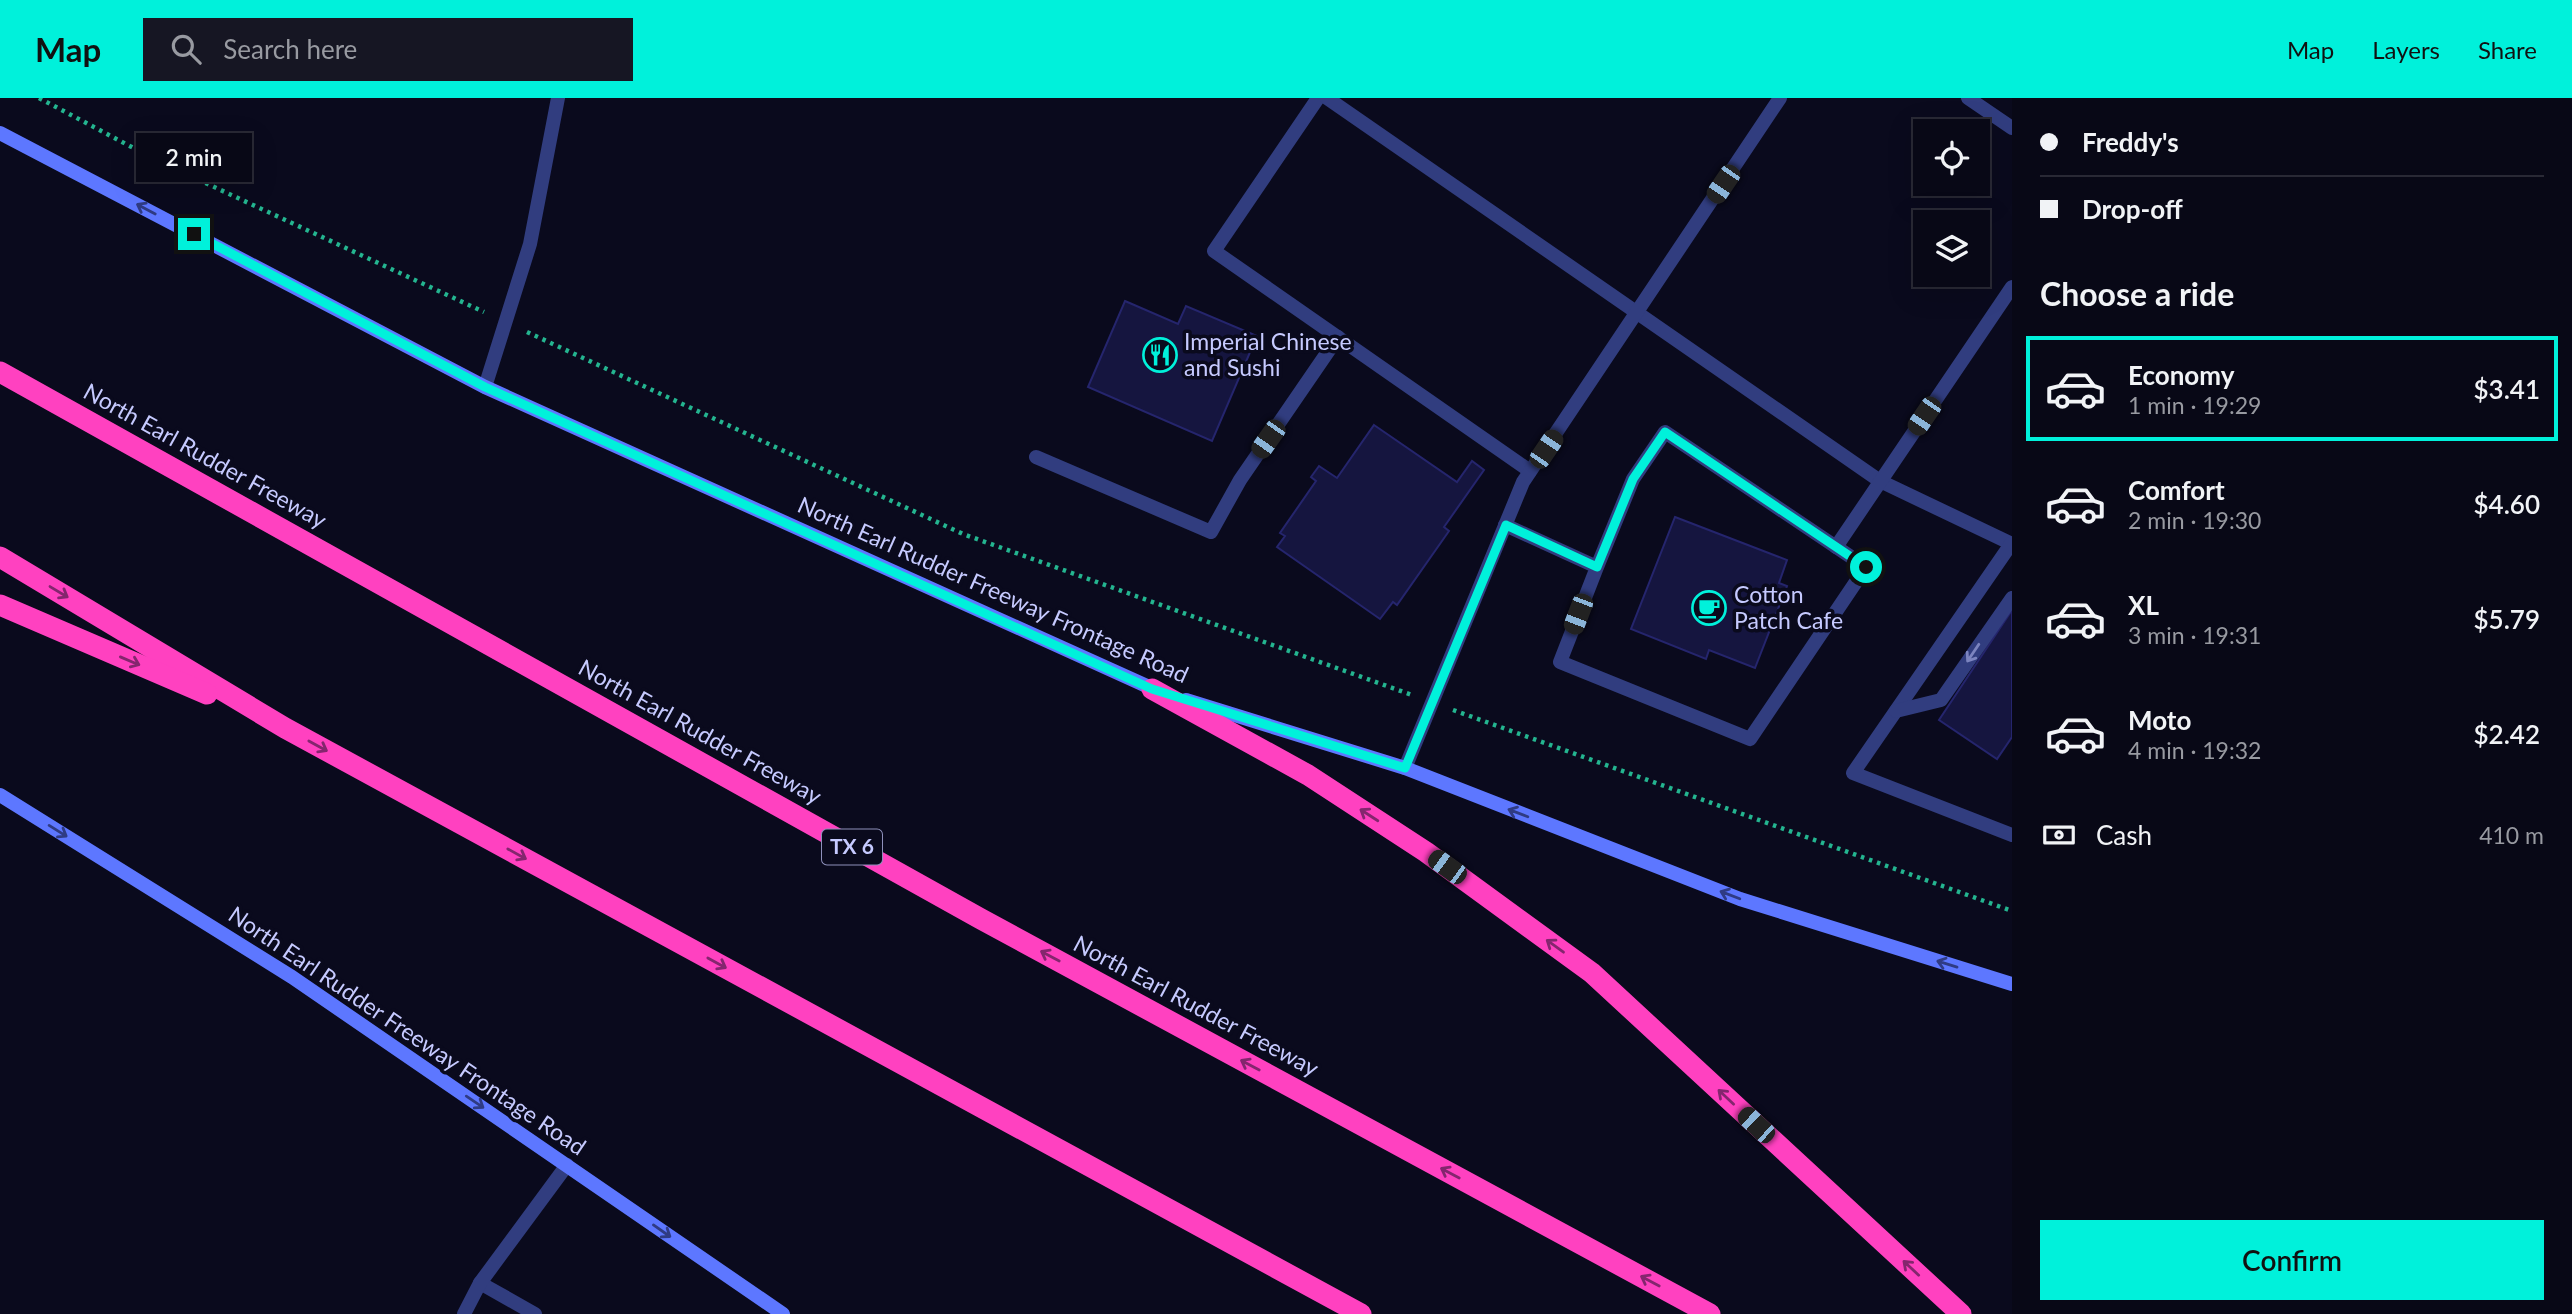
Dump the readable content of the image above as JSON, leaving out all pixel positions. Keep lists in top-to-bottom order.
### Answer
{
  "streets": {
    "highway": ["North Earl Rudder Freeway", "TX 6"],
    "main road": ["North Earl Rudder Freeway Frontage Road"]
  },
  "places": {
    "restaurant": ["Imperial Chinese and Sushi"],
    "cafe": ["Cotton Patch Cafe"]
  },
  "page": {
    "header": "Map",
    "search": "Search here",
    "nav": ["Map", "Layers", "Share"],
    "banner": ["Freddy's", "Drop-off"],
    "bubble": "2 min",
    "heading": "Choose a ride",
    "list": [
      {
        "name": "Economy",
        "note": "1 min · 19:29",
        "value": "$3.41"
      },
      {
        "name": "Comfort",
        "note": "2 min · 19:30",
        "value": "$4.60"
      },
      {
        "name": "XL",
        "note": "3 min · 19:31",
        "value": "$5.79"
      },
      {
        "name": "Moto",
        "note": "4 min · 19:32",
        "value": "$2.42"
      }
    ],
    "pay": ["Cash", "410 m"],
    "buttons": "Confirm"
  }
}
